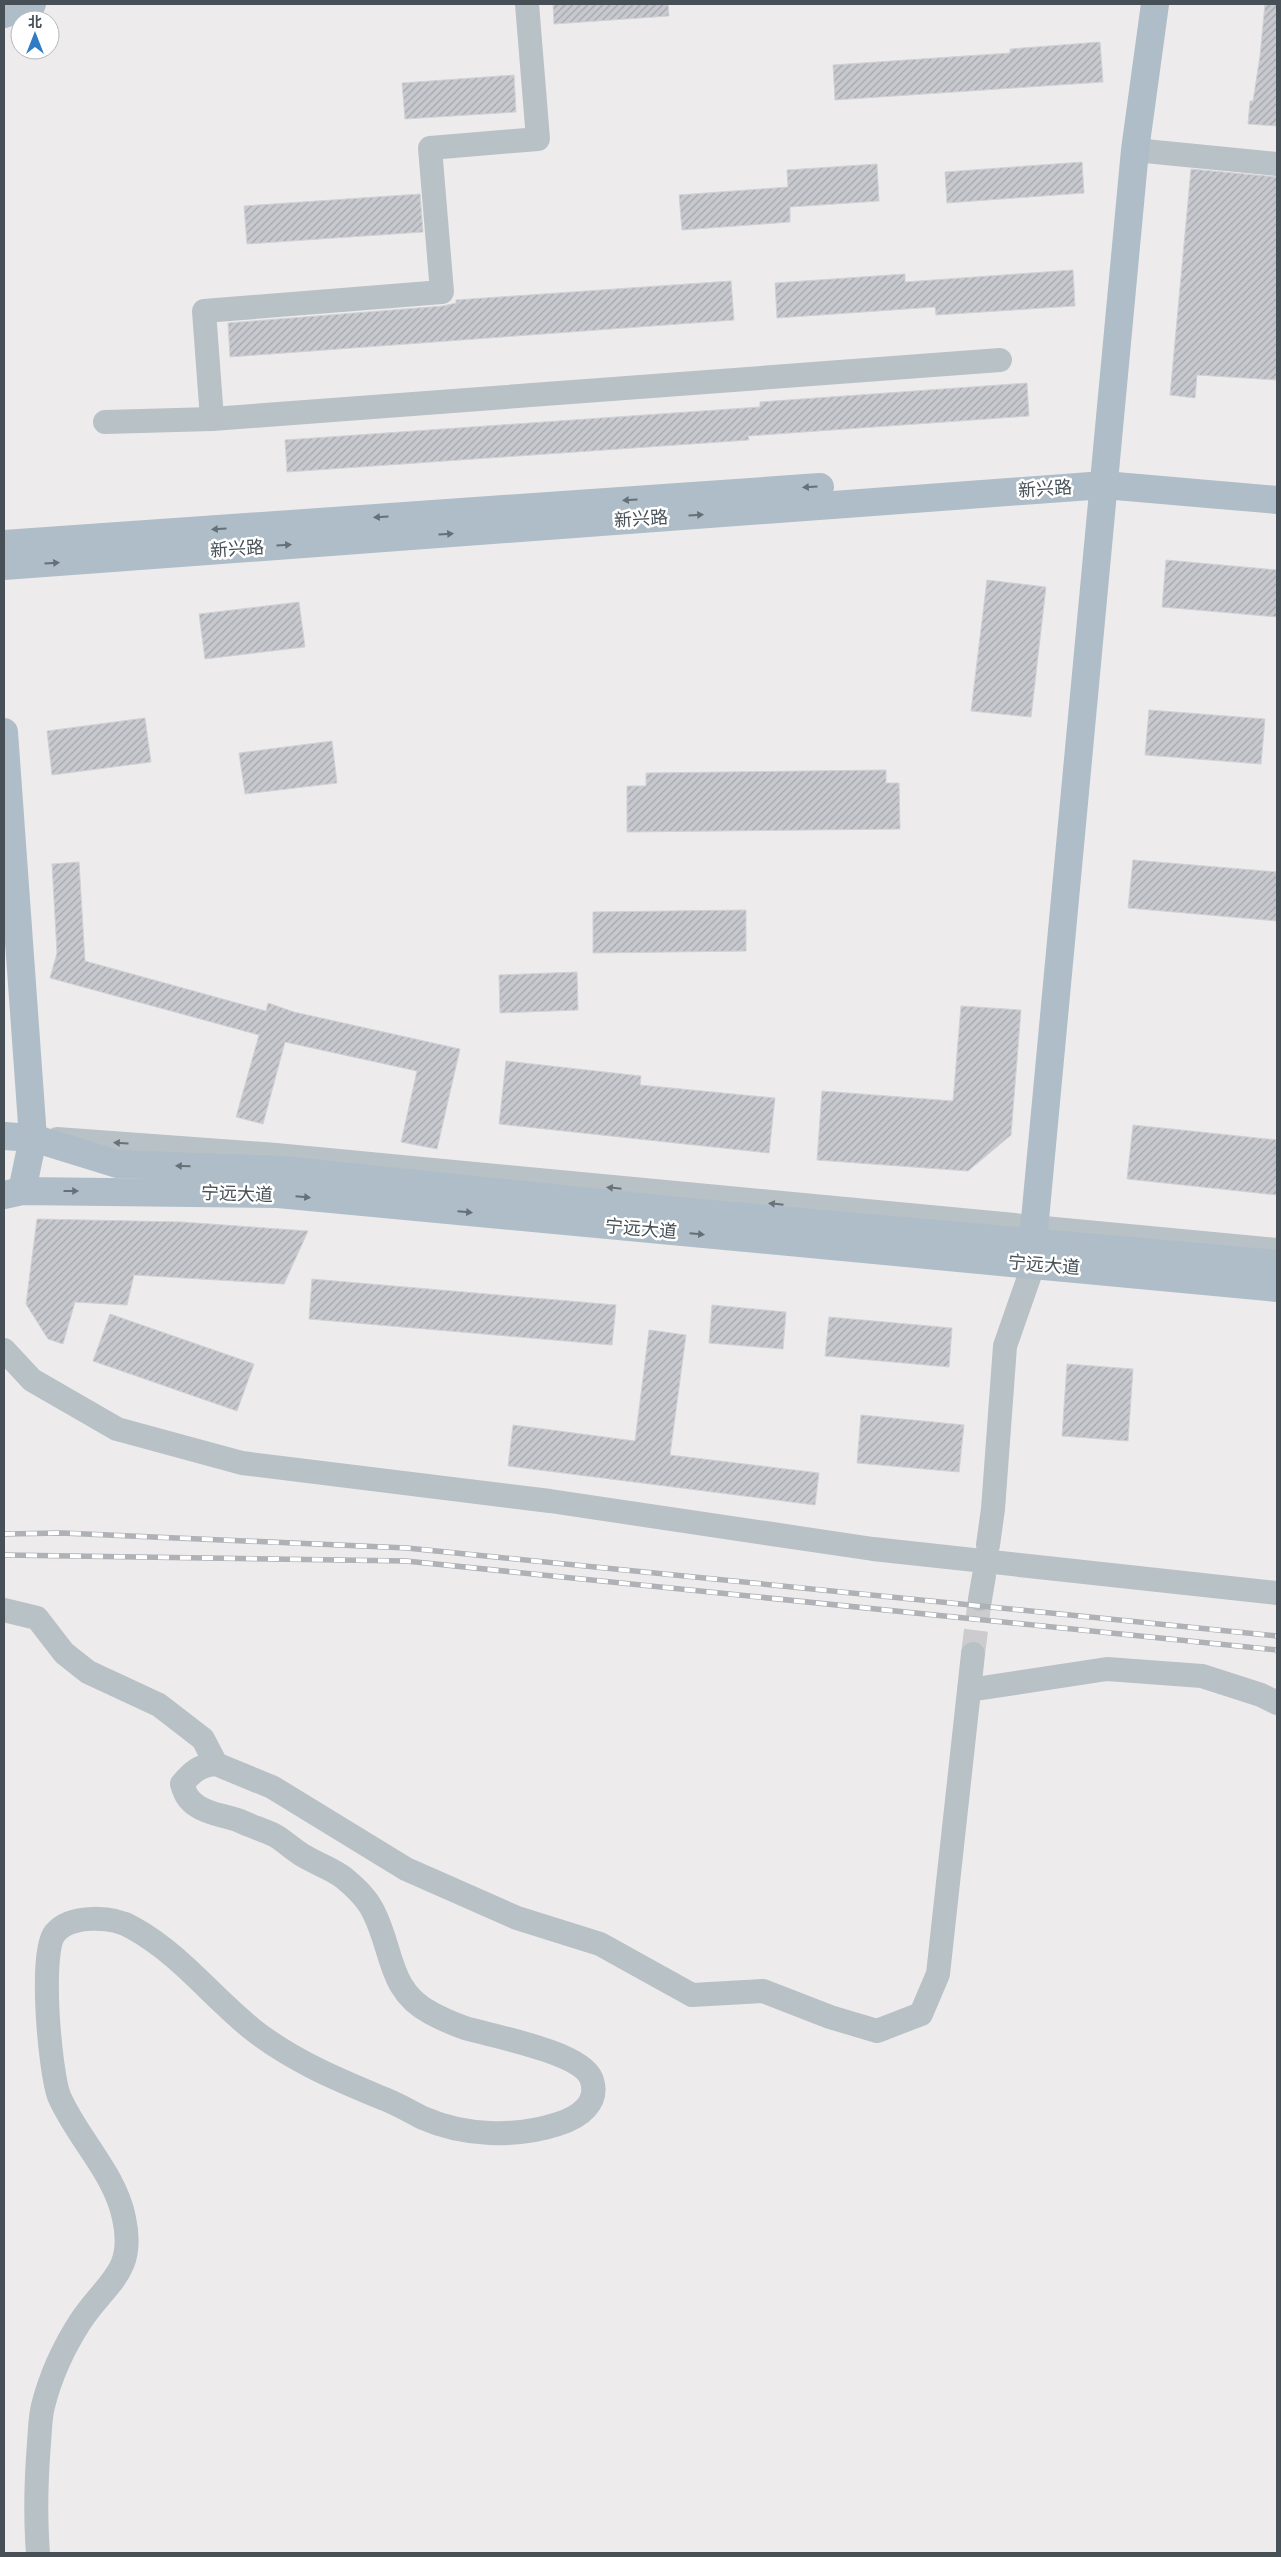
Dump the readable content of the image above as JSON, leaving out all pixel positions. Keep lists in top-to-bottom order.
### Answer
{
  "streets": {
    "main road": ["新兴路", "宁远大道"]
  },
  "north": "top"
}
